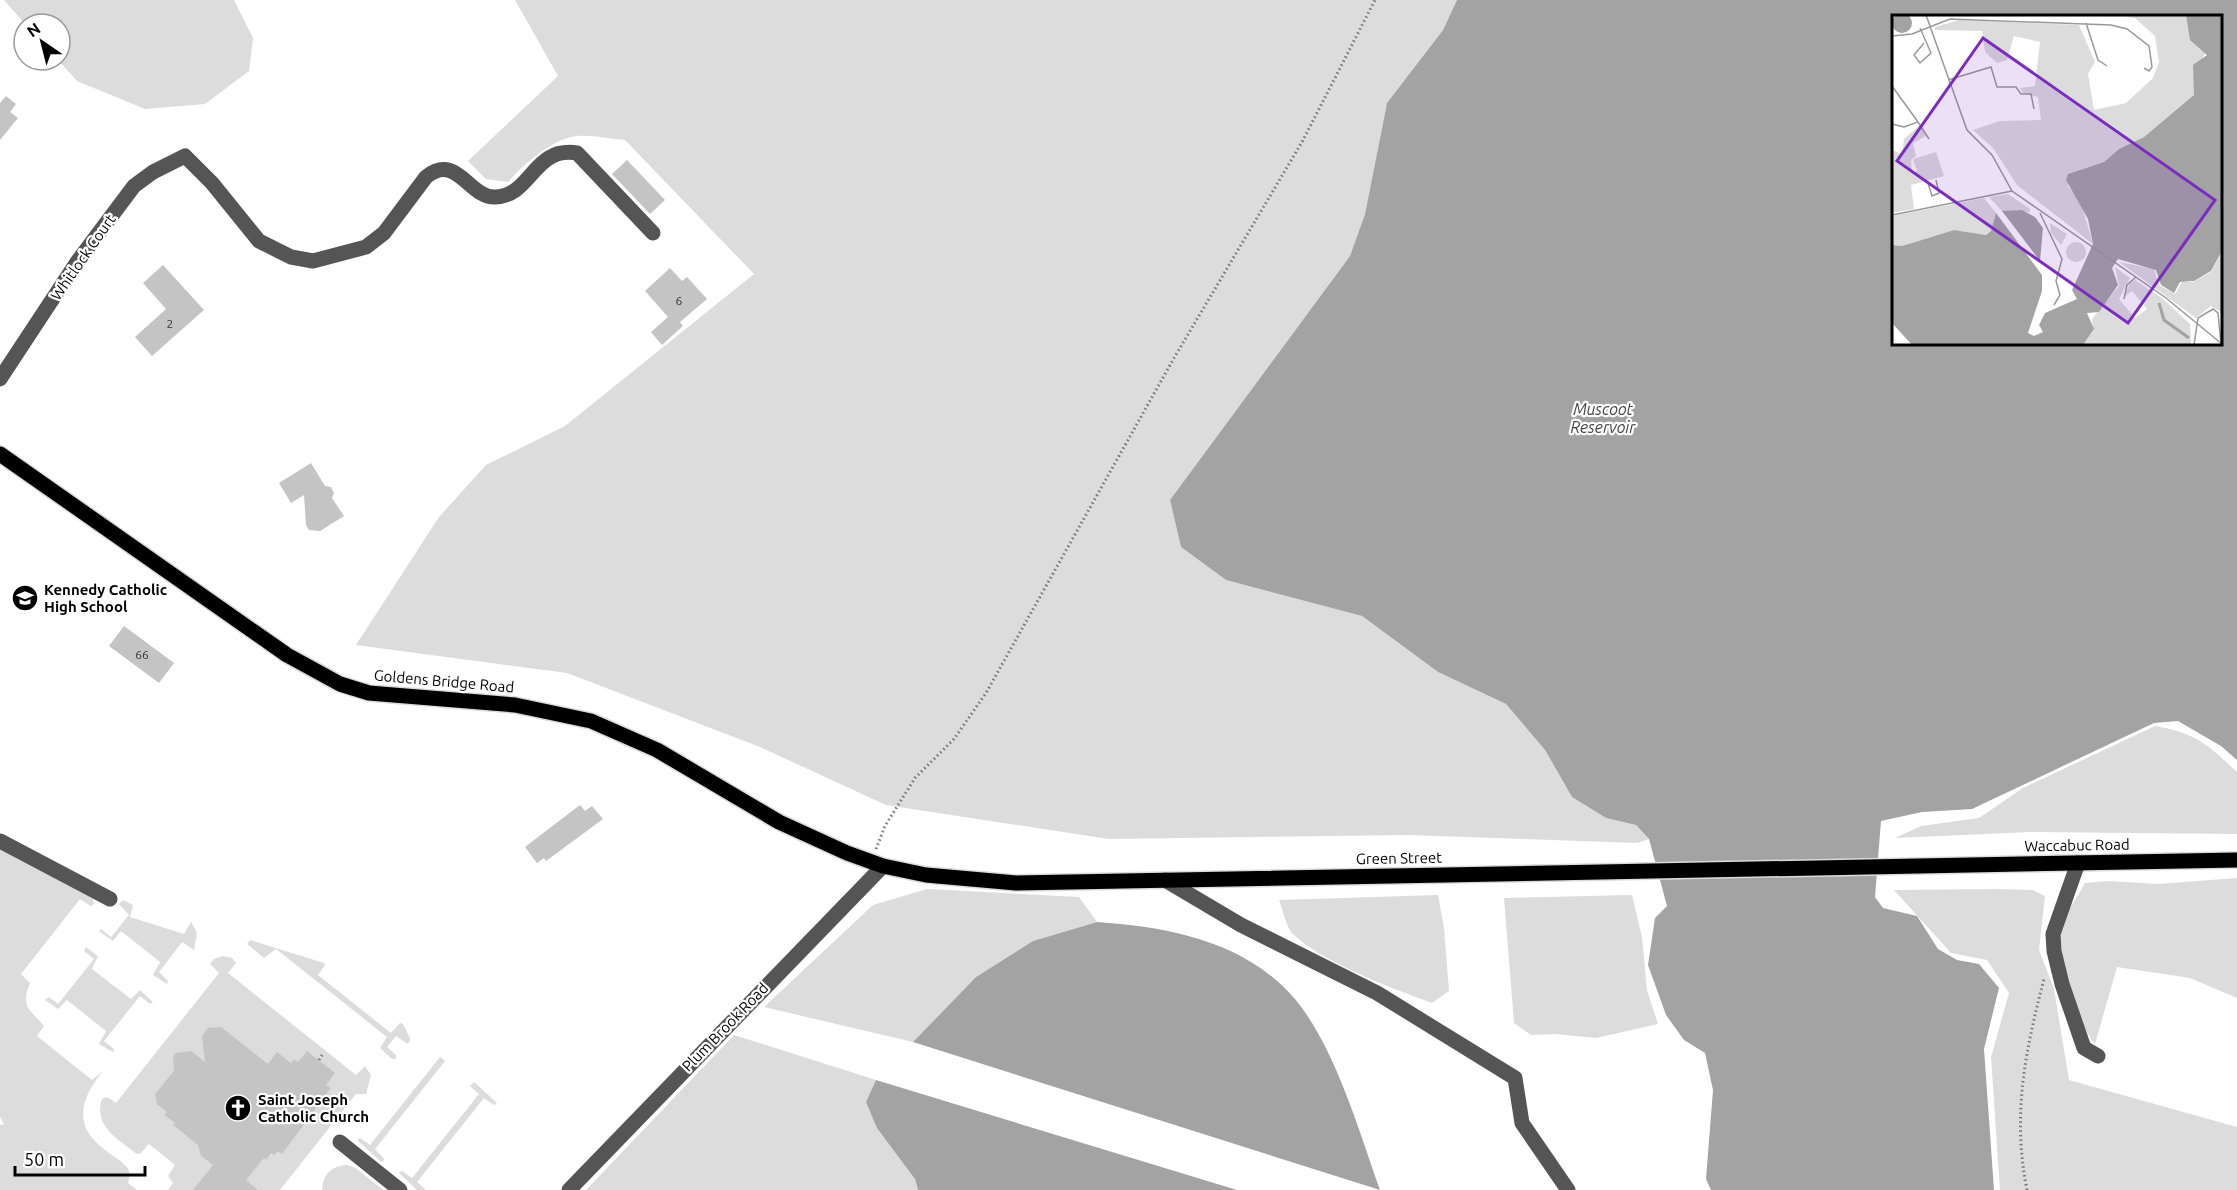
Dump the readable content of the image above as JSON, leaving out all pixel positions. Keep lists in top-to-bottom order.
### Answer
{
  "streets": {
    "main road": ["Goldens Bridge Road", "Waccabuc Road", "Green Street"],
    "street": ["Whitlock Court", "Plum Brook Road"]
  },
  "crossings": [
    ["Goldens Bridge Road", "Green Street"],
    ["Goldens Bridge Road", "Plum Brook Road"],
    ["Waccabuc Road", "Green Street"],
    ["Green Street", "Plum Brook Road"]
  ],
  "water": ["Muscoot Reservoir"],
  "places": {
    "school or university": ["Kennedy Catholic High School"],
    "church": ["Saint Joseph Catholic Church"]
  },
  "house_numbers": ["6", "2", "66"],
  "scale_bar": "50 m",
  "north": "top left"
}
